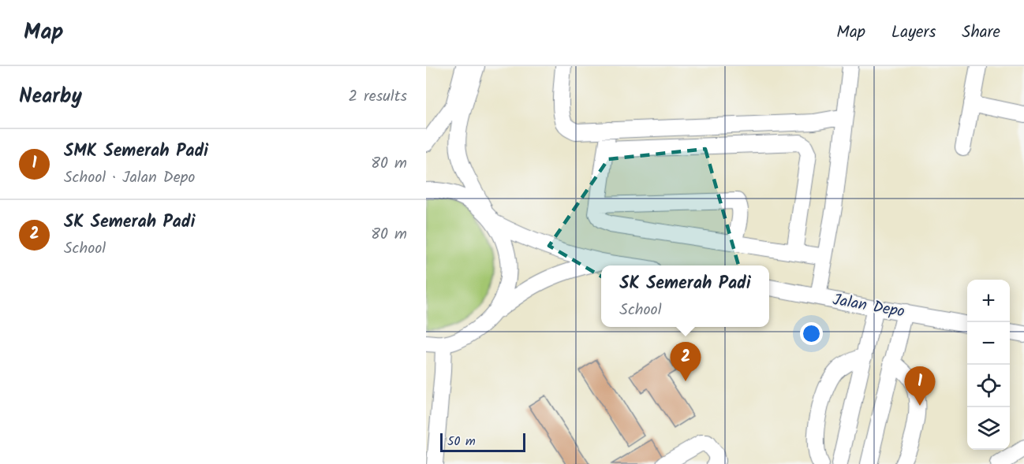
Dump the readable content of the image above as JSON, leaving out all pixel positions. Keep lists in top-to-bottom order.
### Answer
{
  "streets": {
    "street": ["Jalan Depo"]
  },
  "scale_bar": "50 m",
  "page": {
    "header": "Map",
    "nav": ["Map", "Layers", "Share"],
    "heading": ["Nearby", "2 results"],
    "list": [
      {
        "mark": "1",
        "name": "SMK Semerah Padi",
        "note": "School · Jalan Depo",
        "value": "80 m"
      },
      {
        "mark": "2",
        "name": "SK Semerah Padi",
        "note": "School",
        "value": "80 m"
      }
    ],
    "popup": ["SK Semerah Padi", "School"],
    "map_buttons": ["+", "−"],
    "pins": ["2", "1"],
    "scale": "50 m"
  }
}
